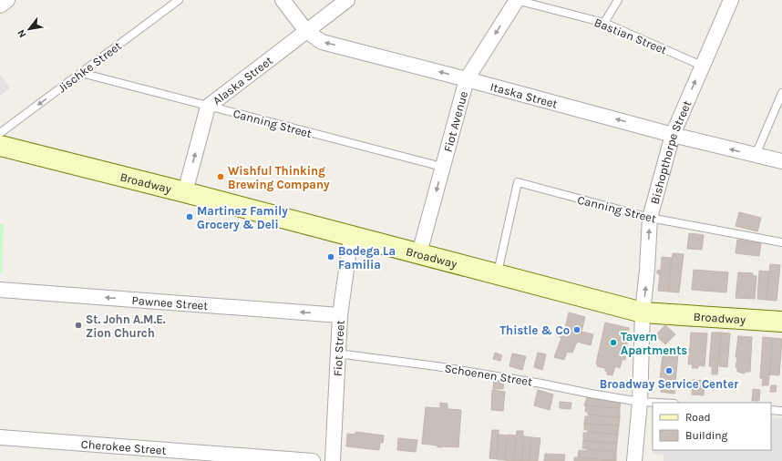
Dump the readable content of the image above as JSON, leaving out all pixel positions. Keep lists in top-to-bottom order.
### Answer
{
  "streets": {
    "main road": ["Broadway"],
    "street": [
      "Alaska Street",
      "Itaska Street",
      "Fiot Avenue",
      "Bishopthorpe Street",
      "Pawnee Street",
      "Fiot Street",
      "Cherokee Street"
    ],
    "lane": [
      "Bastian Street",
      "Jischke Street",
      "Canning Street",
      "Schoenen Street"
    ]
  },
  "crossings": [
    ["Bastian Street", "Fiot Avenue"],
    ["Bastian Street", "Bishopthorpe Street"],
    ["Jischke Street", "Canning Street"],
    ["Alaska Street", "Itaska Street"],
    ["Alaska Street", "Canning Street"],
    ["Alaska Street", "Broadway"],
    ["Itaska Street", "Fiot Avenue"],
    ["Itaska Street", "Bishopthorpe Street"],
    ["Fiot Avenue", "Canning Street"],
    ["Fiot Avenue", "Broadway"],
    ["Canning Street", "Bishopthorpe Street"],
    ["Canning Street", "Broadway"],
    ["Bishopthorpe Street", "Broadway"],
    ["Bishopthorpe Street", "Schoenen Street"],
    ["Broadway", "Fiot Street"],
    ["Pawnee Street", "Fiot Street"],
    ["Fiot Street", "Schoenen Street"]
  ],
  "one_way": [
    "Jischke Street",
    "Itaska Street",
    "Fiot Avenue",
    "Bishopthorpe Street",
    "Pawnee Street"
  ],
  "places": [
    "Wishful Thinking Brewing Company",
    "Martinez Family Grocery & Deli",
    "Bodega La Familia",
    "St. John A.M.E. Zion Church",
    "Thistle & Co",
    "Tavern Apartments",
    "Broadway Service Center"
  ],
  "legend": ["Road", "Building"],
  "north": "bottom left"
}
